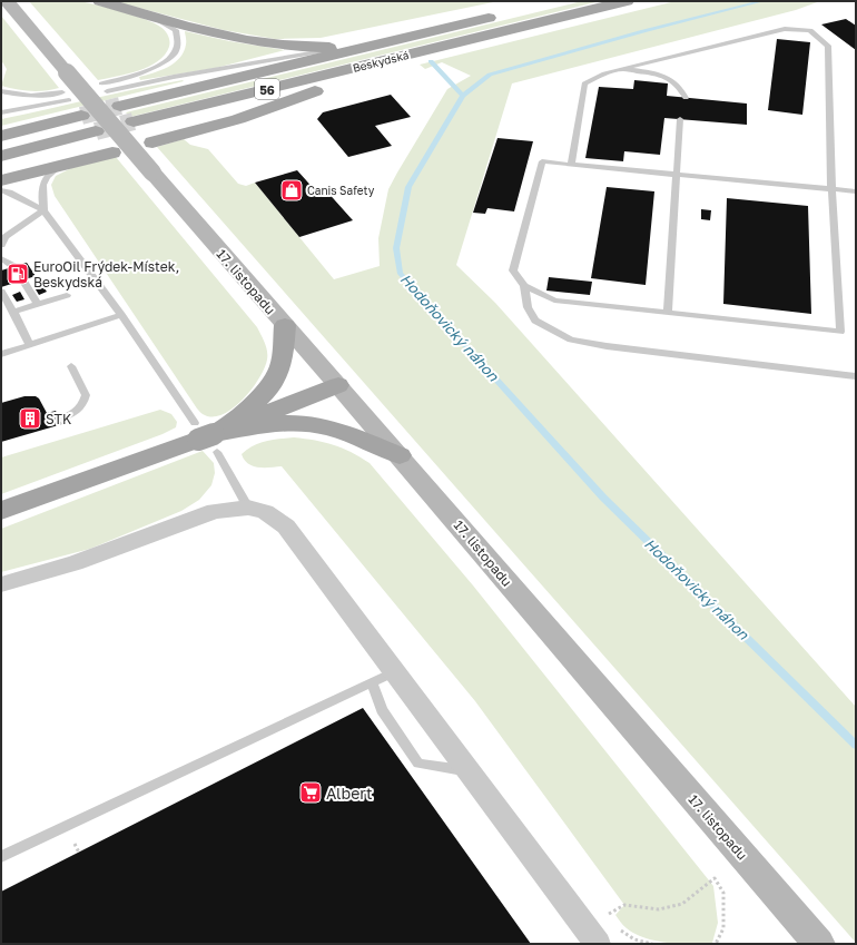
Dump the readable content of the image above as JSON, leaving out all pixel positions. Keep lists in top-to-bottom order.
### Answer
{
  "streets": {
    "main road": ["Beskydská", "56", "17. listopadu"]
  },
  "water": ["Hodoňovický náhon"],
  "places": {
    "shop": ["Canis Safety"],
    "fuel station": ["EuroOil Frýdek-Místek, Beskydská"],
    "building": ["STK"],
    "supermarket": ["Albert"]
  }
}
